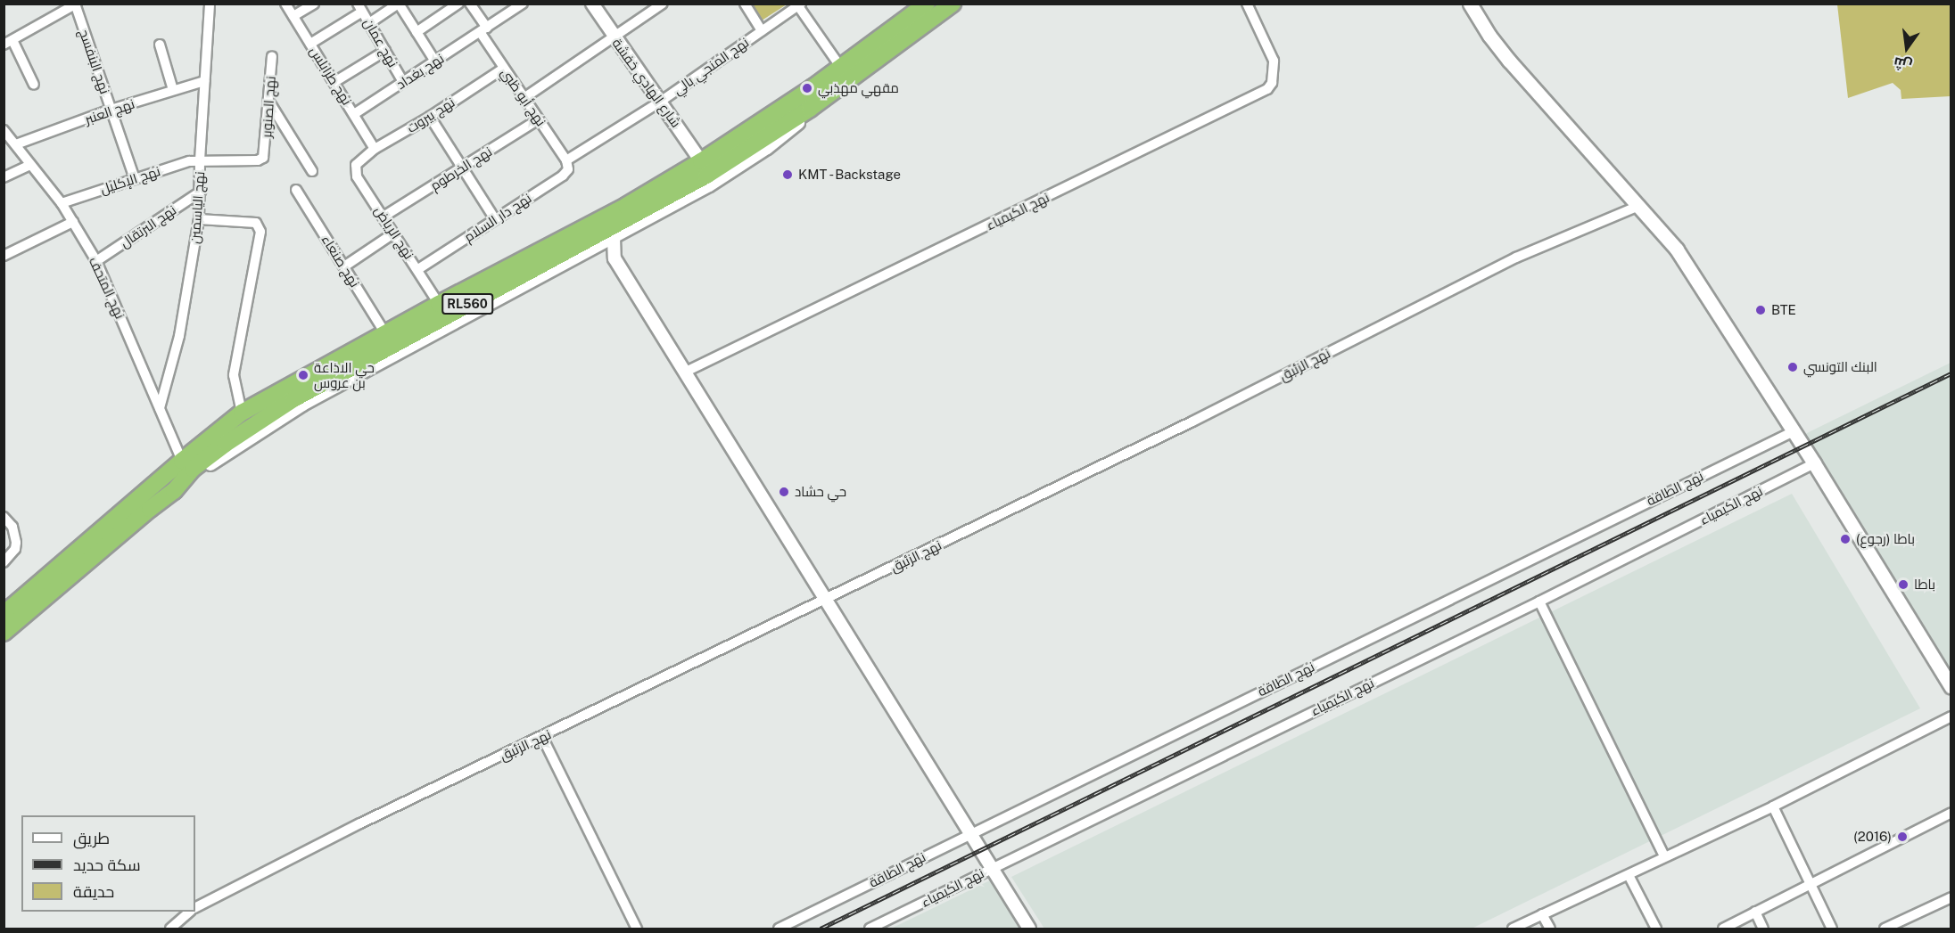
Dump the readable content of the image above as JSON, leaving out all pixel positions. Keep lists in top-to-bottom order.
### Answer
{
  "streets": {
    "highway": ["RL560"],
    "street": [
      "نهج عمان",
      "نهج البنفسج",
      "نهج المنجي بالي",
      "نهج بغداد",
      "نهج طرابلس",
      "شارع الهادي خفشة",
      "نهج أبو ظبي",
      "نهج الصنوبر",
      "نهج العنبر",
      "نهج بيروت",
      "نهج الخرطوم",
      "نهج الإكليل",
      "نهج الياسمين",
      "نهج الكيمياء",
      "نهج دار السلام",
      "نهج البرتقال",
      "نهج الرياض",
      "نهج صنعاء",
      "نهج المتحف",
      "نهج الزئبق",
      "نهج الطاقة"
    ]
  },
  "crossings": [
    ["نهج عمان", "نهج بغداد"],
    ["نهج البنفسج", "نهج العنبر"],
    ["نهج البنفسج", "نهج الإكليل"],
    ["نهج المنجي بالي", "شارع الهادي خفشة"],
    ["نهج المنجي بالي", "نهج أبو ظبي"],
    ["نهج المنجي بالي", "نهج دار السلام"],
    ["نهج بغداد", "نهج طرابلس"],
    ["نهج بغداد", "نهج أبو ظبي"],
    ["نهج طرابلس", "نهج بيروت"],
    ["شارع الهادي خفشة", "RL560"],
    ["نهج أبو ظبي", "نهج بيروت"],
    ["نهج أبو ظبي", "نهج الخرطوم"],
    ["نهج أبو ظبي", "نهج دار السلام"],
    ["نهج الصنوبر", "نهج الإكليل"],
    ["نهج الصنوبر", "نهج الياسمين"],
    ["نهج العنبر", "نهج الياسمين"],
    ["نهج العنبر", "نهج المتحف"],
    ["نهج بيروت", "نهج الرياض"],
    ["نهج الخرطوم", "نهج الرياض"],
    ["نهج الإكليل", "نهج الياسمين"],
    ["نهج الإكليل", "نهج المتحف"],
    ["نهج الياسمين", "نهج البرتقال"],
    ["نهج الياسمين", "نهج المتحف"],
    ["نهج دار السلام", "نهج الرياض"],
    ["نهج البرتقال", "نهج المتحف"],
    ["نهج الرياض", "RL560"],
    ["نهج صنعاء", "RL560"],
    ["نهج المتحف", "RL560"]
  ],
  "places": [
    "مقهي مهذبي",
    "KMT - Backstage",
    "BTE",
    "البنك التونسي",
    "حي الاذاعة بن عروس",
    "حي حشاد",
    "باطا (رجوع)",
    "باطا",
    "(2016)"
  ],
  "legend": ["طريق", "سكة حديد", "حديقة"],
  "north": "bottom"
}
